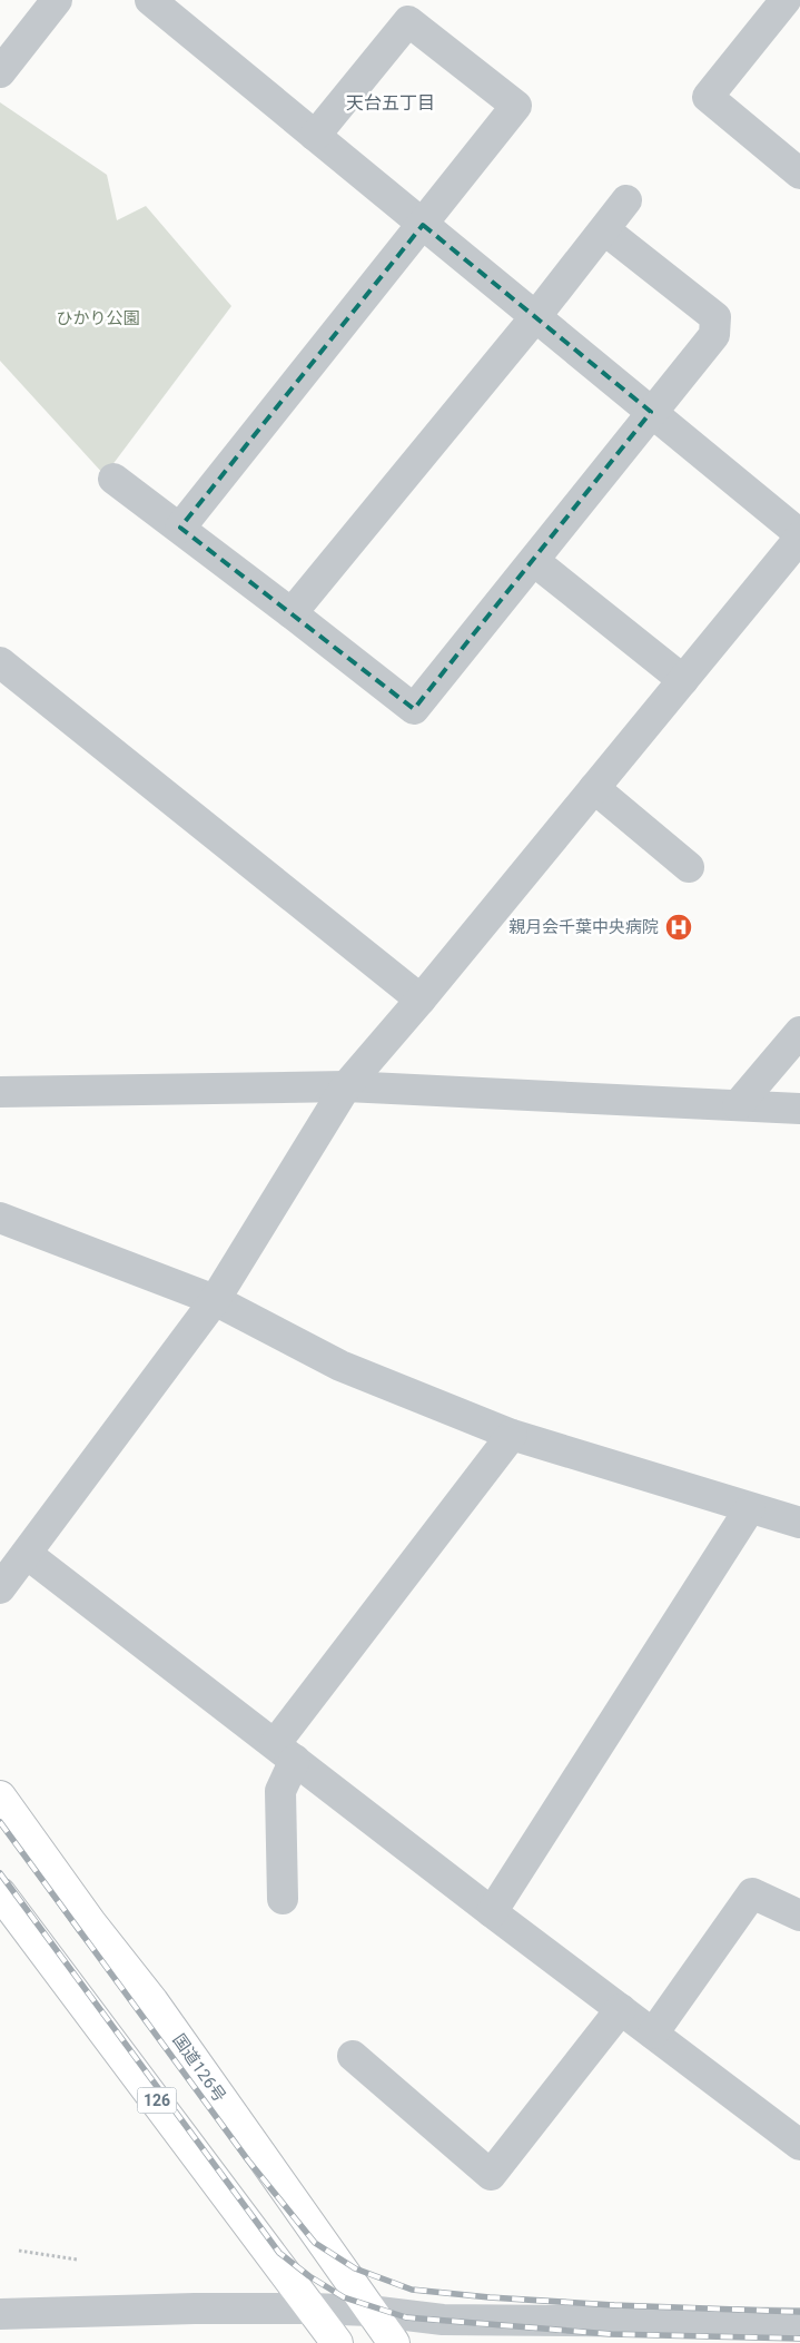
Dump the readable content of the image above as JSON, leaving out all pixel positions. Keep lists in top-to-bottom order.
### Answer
{
  "streets": {
    "highway": ["国道126号", "126"]
  },
  "districts": ["天台五丁目"],
  "parks": ["ひかり公園"],
  "places": {
    "hospital": ["親月会千葉中央病院"]
  }
}
